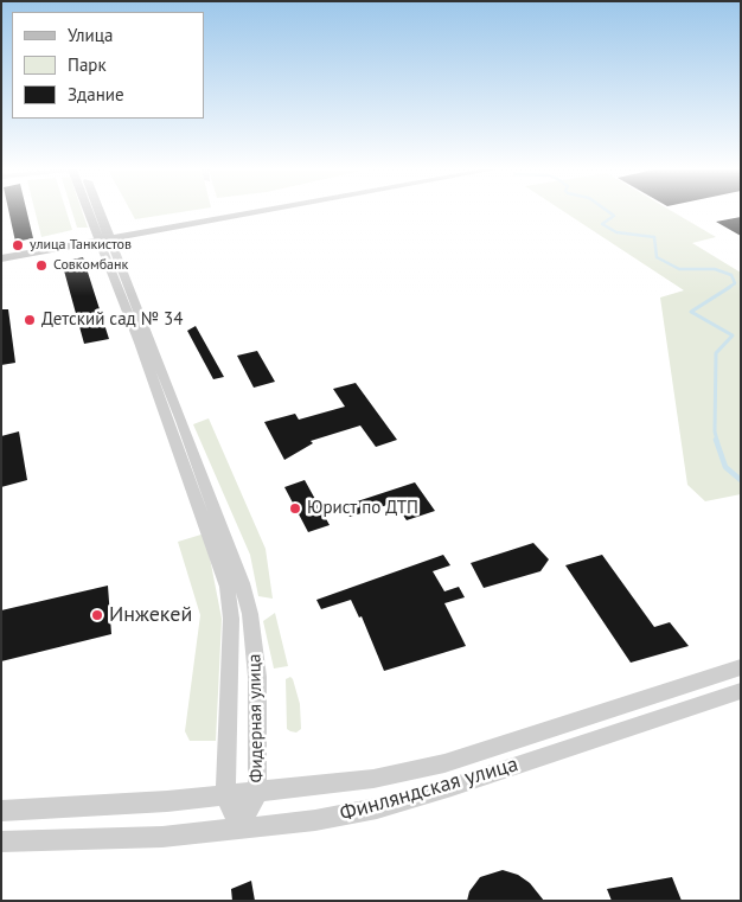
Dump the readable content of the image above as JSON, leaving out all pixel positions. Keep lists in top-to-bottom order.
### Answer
{
  "streets": {
    "street": ["Фидерная улица", "Финляндская улица"]
  },
  "crossings": [
    ["Фидерная улица", "Финляндская улица"]
  ],
  "places": [
    "улица Танкистов",
    "Совкомбанк",
    "Детский сад № 34",
    "Юрист по ДТП",
    "Инжекей"
  ],
  "legend": ["Улица", "Парк", "Здание"]
}
